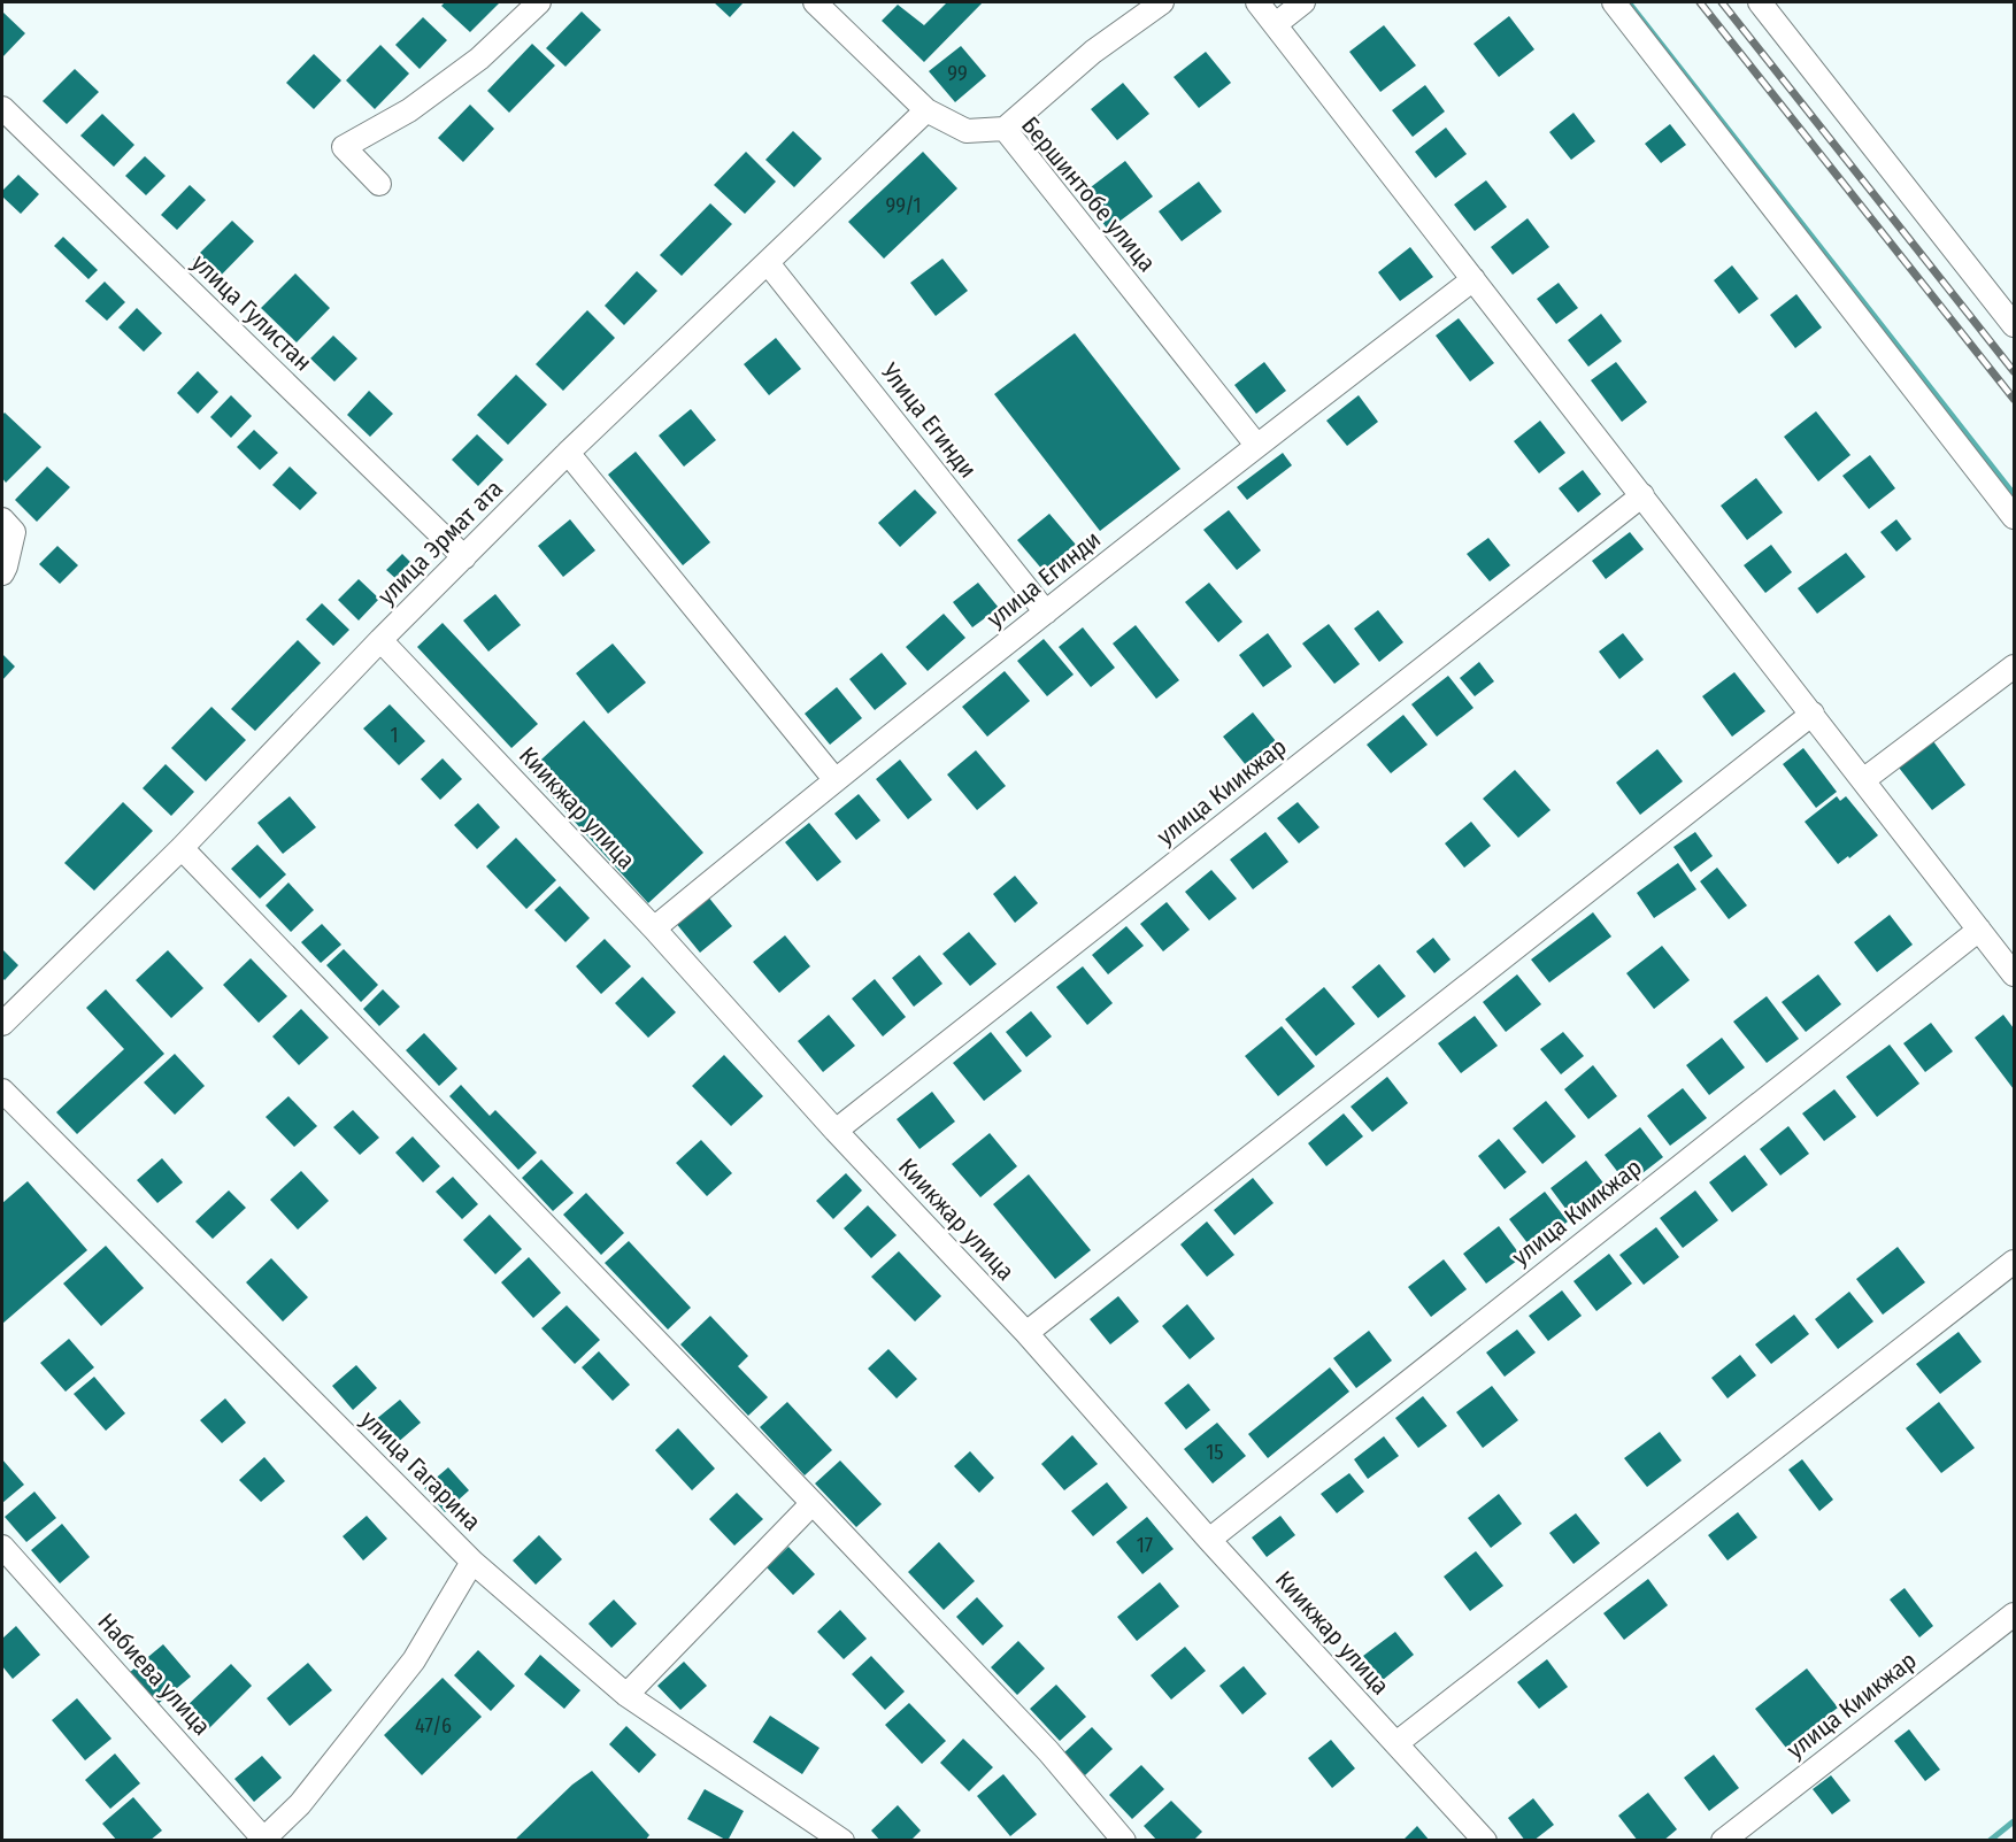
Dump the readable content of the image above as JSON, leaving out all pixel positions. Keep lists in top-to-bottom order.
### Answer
{
  "streets": {
    "street": [
      "Бершинтобе улица",
      "улица Гулистан",
      "Улица Егинди",
      "улица Эрмат ата",
      "улица Егинди",
      "улица Киикжар",
      "Киикжар улица",
      "улица Гагарина",
      "Набиева улица"
    ]
  },
  "crossings": [
    ["Бершинтобе улица", "улица Эрмат ата"],
    ["Бершинтобе улица", "улица Егинди"],
    ["улица Гулистан", "улица Эрмат ата"],
    ["Улица Егинди", "улица Эрмат ата"],
    ["Улица Егинди", "улица Егинди"],
    ["улица Эрмат ата", "Киикжар улица"],
    ["улица Егинди", "Киикжар улица"],
    ["улица Киикжар", "Киикжар улица"]
  ],
  "house_numbers": [
    "99",
    "99/1",
    "1",
    "15",
    "17",
    "47/6"
  ]
}
